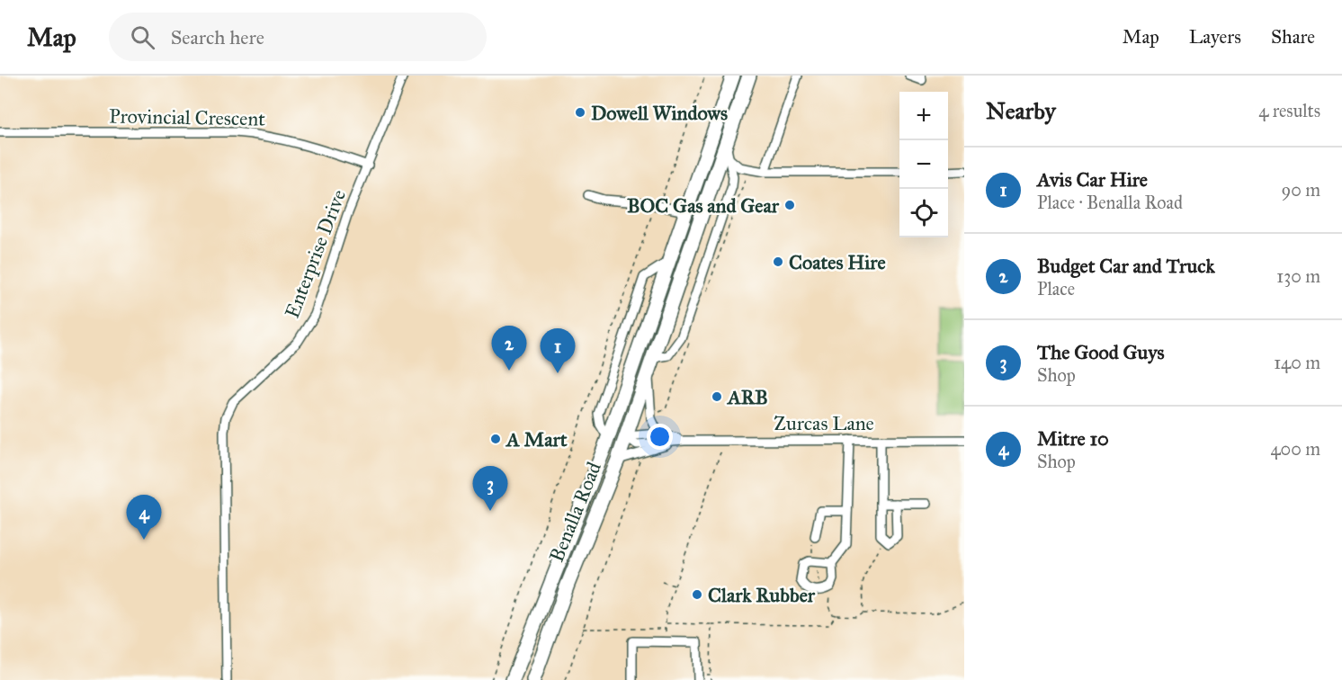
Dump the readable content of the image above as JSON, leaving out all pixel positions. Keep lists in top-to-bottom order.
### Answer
{
  "streets": {
    "highway": ["Benalla Road"],
    "street": ["Provincial Crescent", "Enterprise Drive", "Zurcas Lane"]
  },
  "crossings": [
    ["Provincial Crescent", "Enterprise Drive"],
    ["Zurcas Lane", "Benalla Road"]
  ],
  "places": [
    "Dowell Windows",
    "BOC Gas and Gear",
    "Coates Hire",
    "ARB",
    "A Mart",
    "Clark Rubber"
  ],
  "page": {
    "header": "Map",
    "search": "Search here",
    "nav": ["Map", "Layers", "Share"],
    "heading": ["Nearby", "4 results"],
    "map_buttons": ["+", "−"],
    "list": [
      {
        "mark": "1",
        "name": "Avis Car Hire",
        "note": "Place · Benalla Road",
        "value": "90 m"
      },
      {
        "mark": "2",
        "name": "Budget Car and Truck",
        "note": "Place",
        "value": "130 m"
      },
      {
        "mark": "3",
        "name": "The Good Guys",
        "note": "Shop",
        "value": "140 m"
      },
      {
        "mark": "4",
        "name": "Mitre 10",
        "note": "Shop",
        "value": "400 m"
      }
    ],
    "pins": [
      "2",
      "1",
      "3",
      "4"
    ]
  }
}
